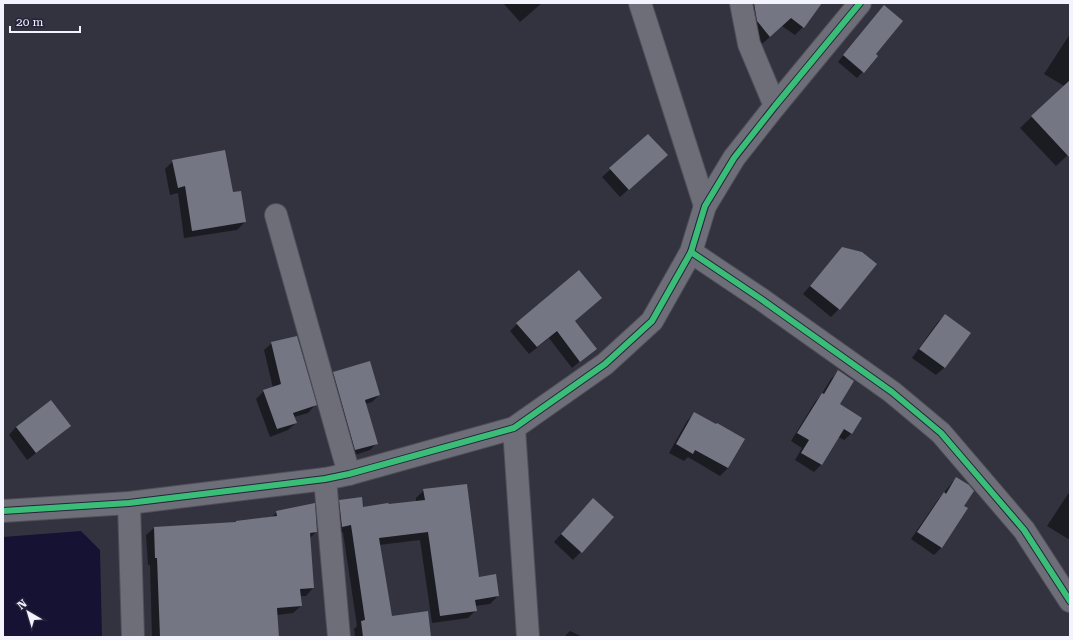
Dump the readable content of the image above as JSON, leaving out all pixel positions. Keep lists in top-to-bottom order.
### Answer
{
  "scale_bar": "20 m",
  "north": "top left"
}
